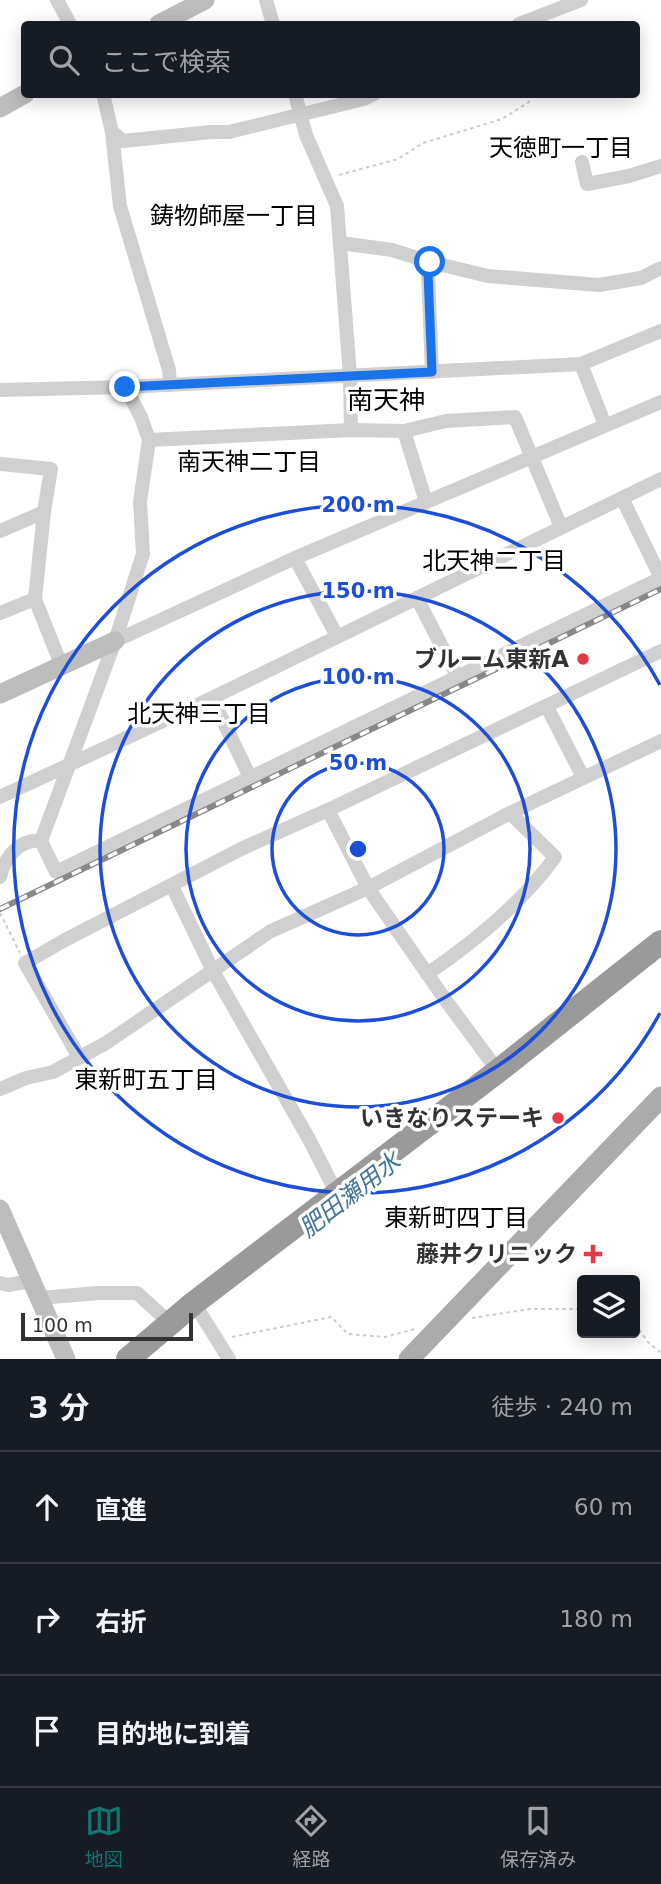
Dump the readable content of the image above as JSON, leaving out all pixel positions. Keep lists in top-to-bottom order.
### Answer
{
  "districts": [
    "天徳町一丁目",
    "鋳物師屋一丁目",
    "南天神",
    "南天神二丁目",
    "北天神二丁目",
    "北天神三丁目",
    "東新町五丁目",
    "東新町四丁目"
  ],
  "water": ["肥田瀬用水"],
  "places": {
    "other": ["ブルーム東新A", "いきなりステーキ"],
    "health": ["藤井クリニック"]
  },
  "scale_bar": "100 m",
  "page": {
    "search": "ここで検索",
    "scale": "100 m",
    "heading": ["3 分", "徒歩 · 240 m"],
    "list": [
      ["直進", "60 m"],
      ["右折", "180 m"],
      "目的地に到着"
    ],
    "nav": ["地図", "経路", "保存済み"]
  },
  "rings": [
    "200 m",
    "150 m",
    "100 m",
    "50 m"
  ]
}
